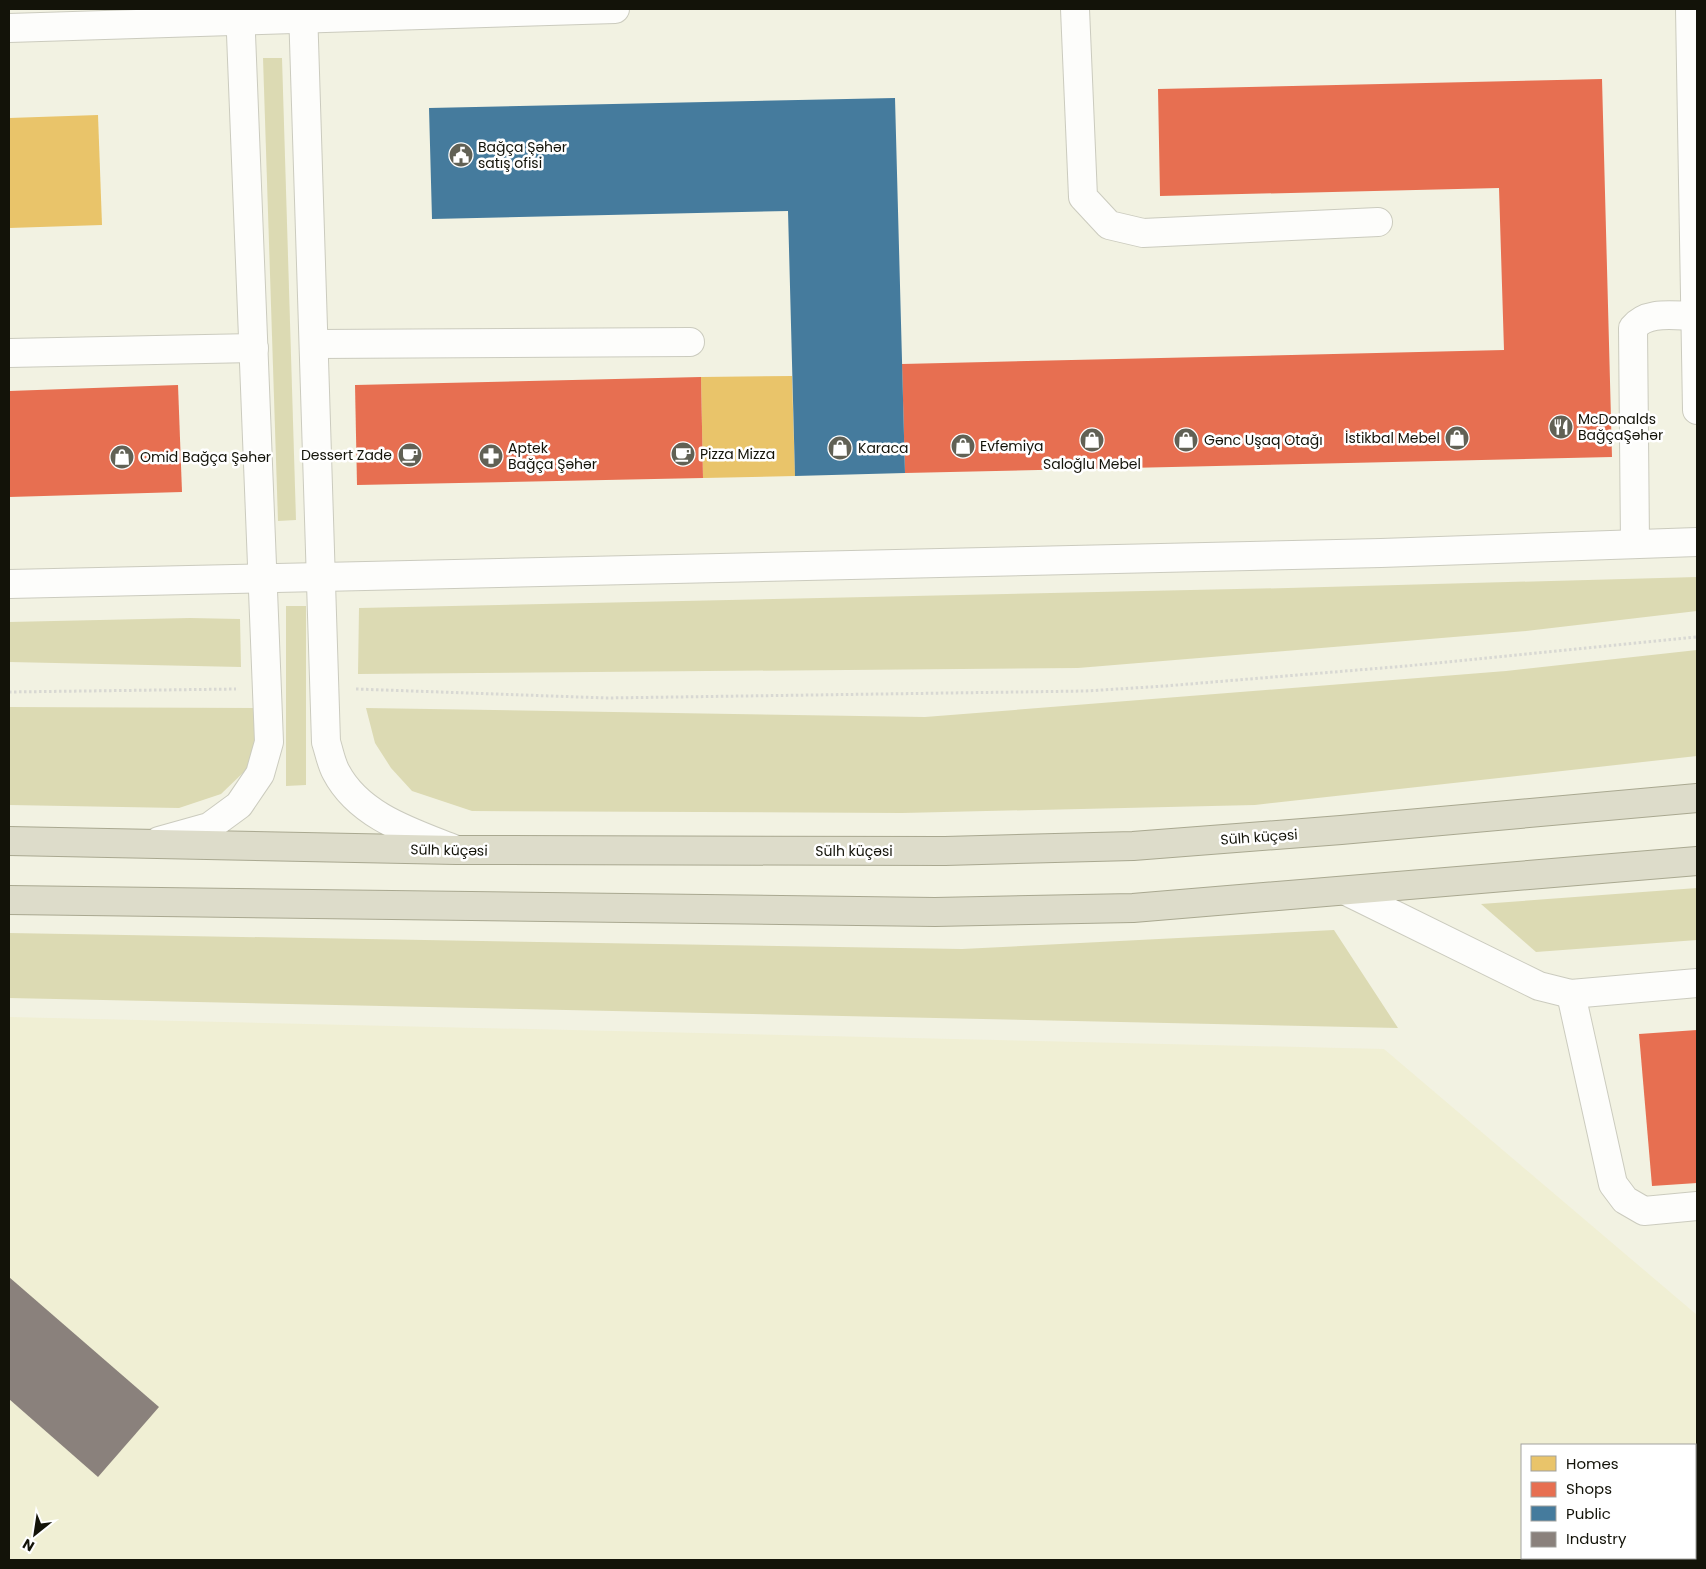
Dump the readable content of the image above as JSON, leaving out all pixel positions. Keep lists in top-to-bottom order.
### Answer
{
  "streets": {
    "highway": ["Sülh küçəsi"]
  },
  "places": {
    "public building": ["Bağça Şəhər satış ofisi"],
    "restaurant": ["McDonalds BağçaŞəhər"],
    "shop": [
      "İstikbal Mebel",
      "Saloğlu Mebel",
      "Gənc Uşaq Otağı",
      "Evfemiya",
      "Karaca",
      "Omid Bağça Şəhər"
    ],
    "cafe": ["Pizza Mizza", "Dessert Zade"],
    "pharmacy": ["Aptek Bağça Şəhər"]
  },
  "legend": [
    "Homes",
    "Shops",
    "Public",
    "Industry"
  ],
  "north": "bottom left"
}
